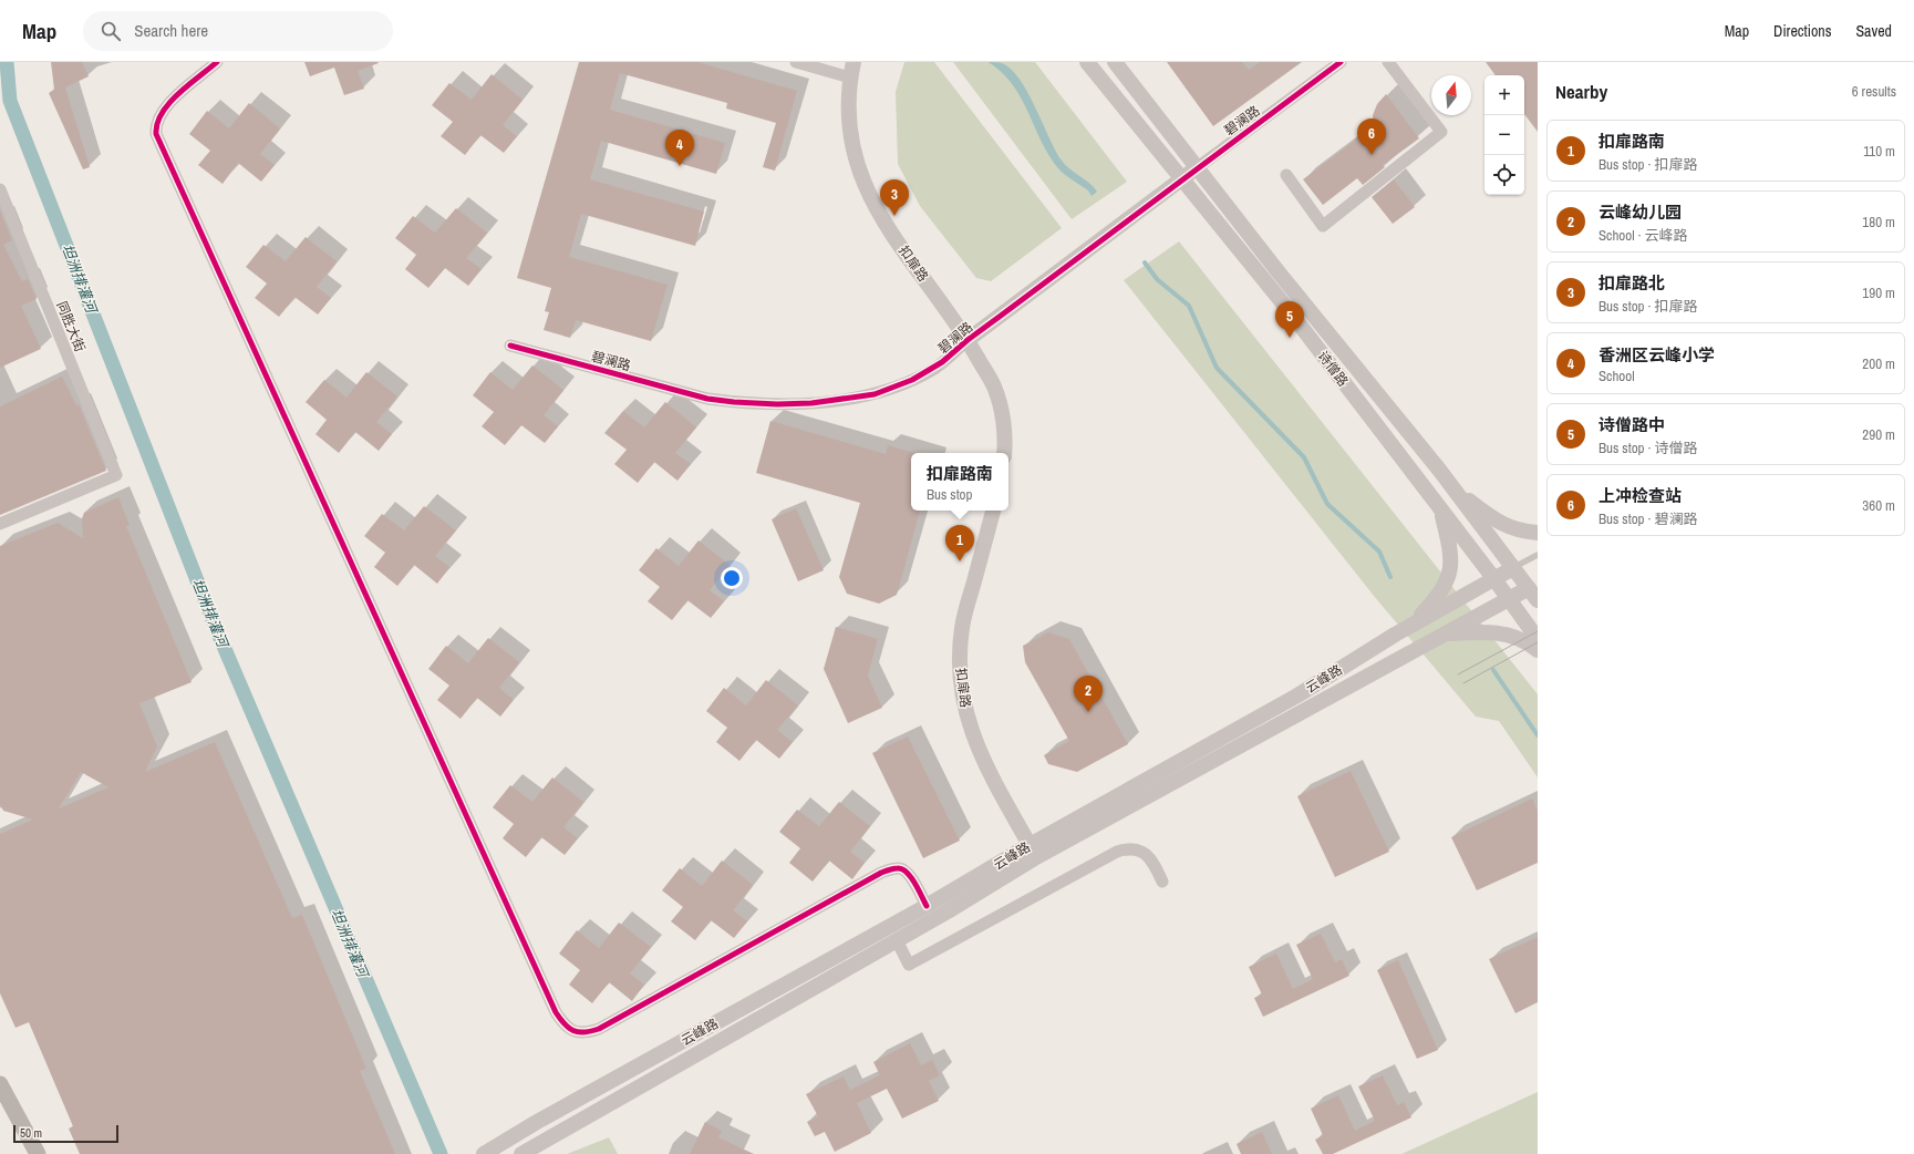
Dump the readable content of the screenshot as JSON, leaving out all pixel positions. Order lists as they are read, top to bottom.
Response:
{
  "streets": {
    "street": [
      "碧澜路",
      "扣扉路",
      "同胜大街",
      "诗僧路",
      "云峰路"
    ]
  },
  "crossings": [
    ["碧澜路", "扣扉路"],
    ["碧澜路", "诗僧路"],
    ["扣扉路", "云峰路"],
    ["诗僧路", "云峰路"]
  ],
  "water": ["坦洲排灌河"],
  "scale_bar": "50 m",
  "north": "top",
  "page": {
    "header": "Map",
    "search": "Search here",
    "nav": ["Map", "Directions", "Saved"],
    "heading": ["Nearby", "6 results"],
    "map_buttons": ["+", "−"],
    "pins": [
      "6",
      "4",
      "3",
      "5",
      "1",
      "2"
    ],
    "list": [
      {
        "mark": "1",
        "name": "扣扉路南",
        "note": "Bus stop · 扣扉路",
        "value": "110 m"
      },
      {
        "mark": "2",
        "name": "云峰幼儿园",
        "note": "School · 云峰路",
        "value": "180 m"
      },
      {
        "mark": "3",
        "name": "扣扉路北",
        "note": "Bus stop · 扣扉路",
        "value": "190 m"
      },
      {
        "mark": "4",
        "name": "香洲区云峰小学",
        "note": "School",
        "value": "200 m"
      },
      {
        "mark": "5",
        "name": "诗僧路中",
        "note": "Bus stop · 诗僧路",
        "value": "290 m"
      },
      {
        "mark": "6",
        "name": "上冲检查站",
        "note": "Bus stop · 碧澜路",
        "value": "360 m"
      }
    ],
    "popup": ["扣扉路南", "Bus stop"],
    "scale": "50 m"
  }
}
